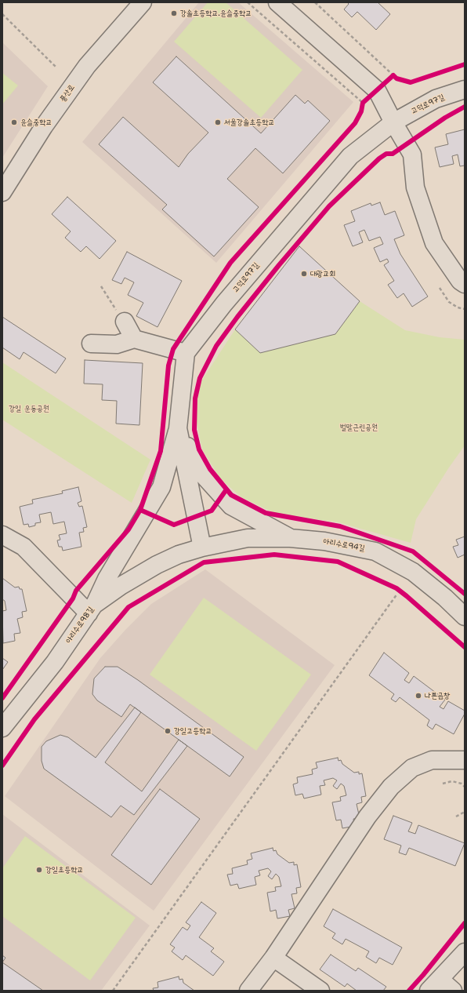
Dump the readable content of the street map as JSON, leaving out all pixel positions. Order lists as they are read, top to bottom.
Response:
{
  "streets": {
    "street": [
      "풍산로",
      "고덕로97길",
      "아리수로94길",
      "아리수로98길"
    ]
  },
  "crossings": [
    ["아리수로94길", "아리수로98길"]
  ],
  "parks": ["강일 운동공원", "벌말근린공원"],
  "places": [
    "강솔초등학교.윤슬중학교",
    "윤슬중학교",
    "서울강솔초등학교",
    "대광교회",
    "나쁜곱창",
    "강일고등학교",
    "강일초등학교"
  ]
}
